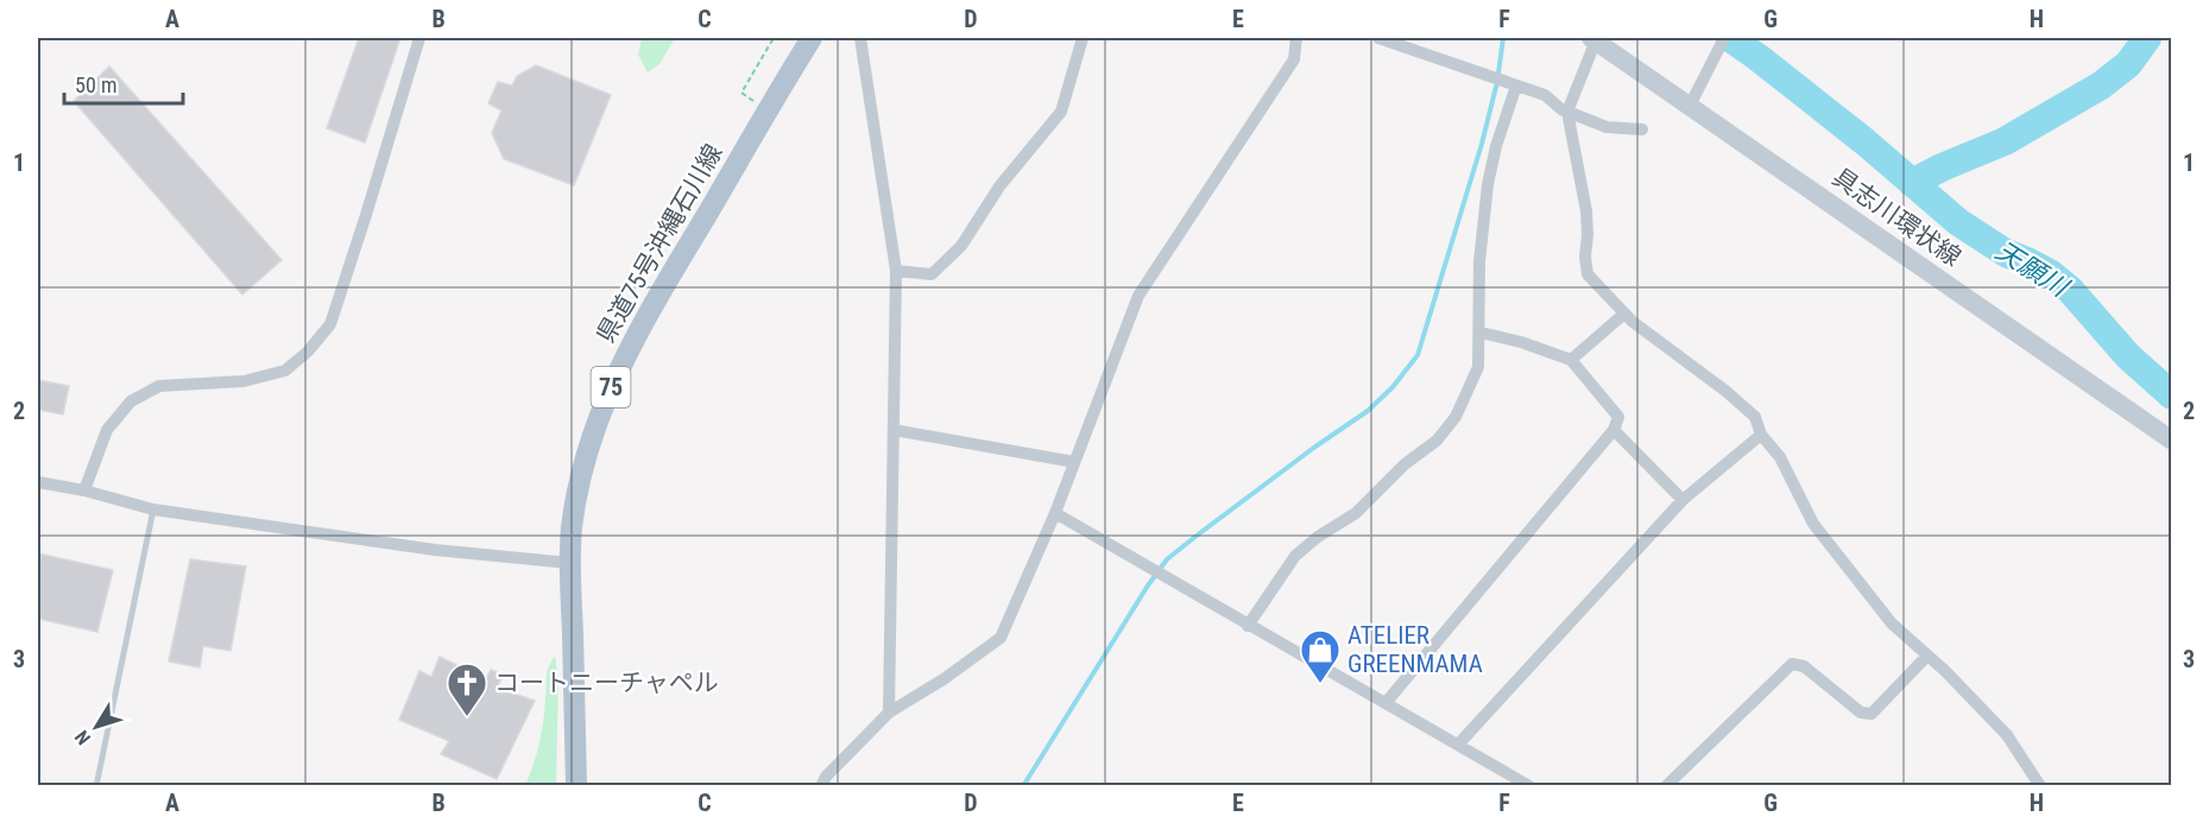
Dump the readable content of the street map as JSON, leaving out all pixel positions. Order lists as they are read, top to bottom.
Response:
{
  "streets": {
    "main road": ["具志川環状線", "県道75号沖縄石川線", "75"]
  },
  "water": ["天願川"],
  "places": {
    "shop": ["ATELIER GREENMAMA"],
    "church": ["コートニーチャペル"]
  },
  "scale_bar": "50 m",
  "north": "bottom left",
  "grid": {
    "columns": [
      "A",
      "B",
      "C",
      "D",
      "E",
      "F",
      "G",
      "H"
    ],
    "rows": ["1", "2", "3"]
  }
}
